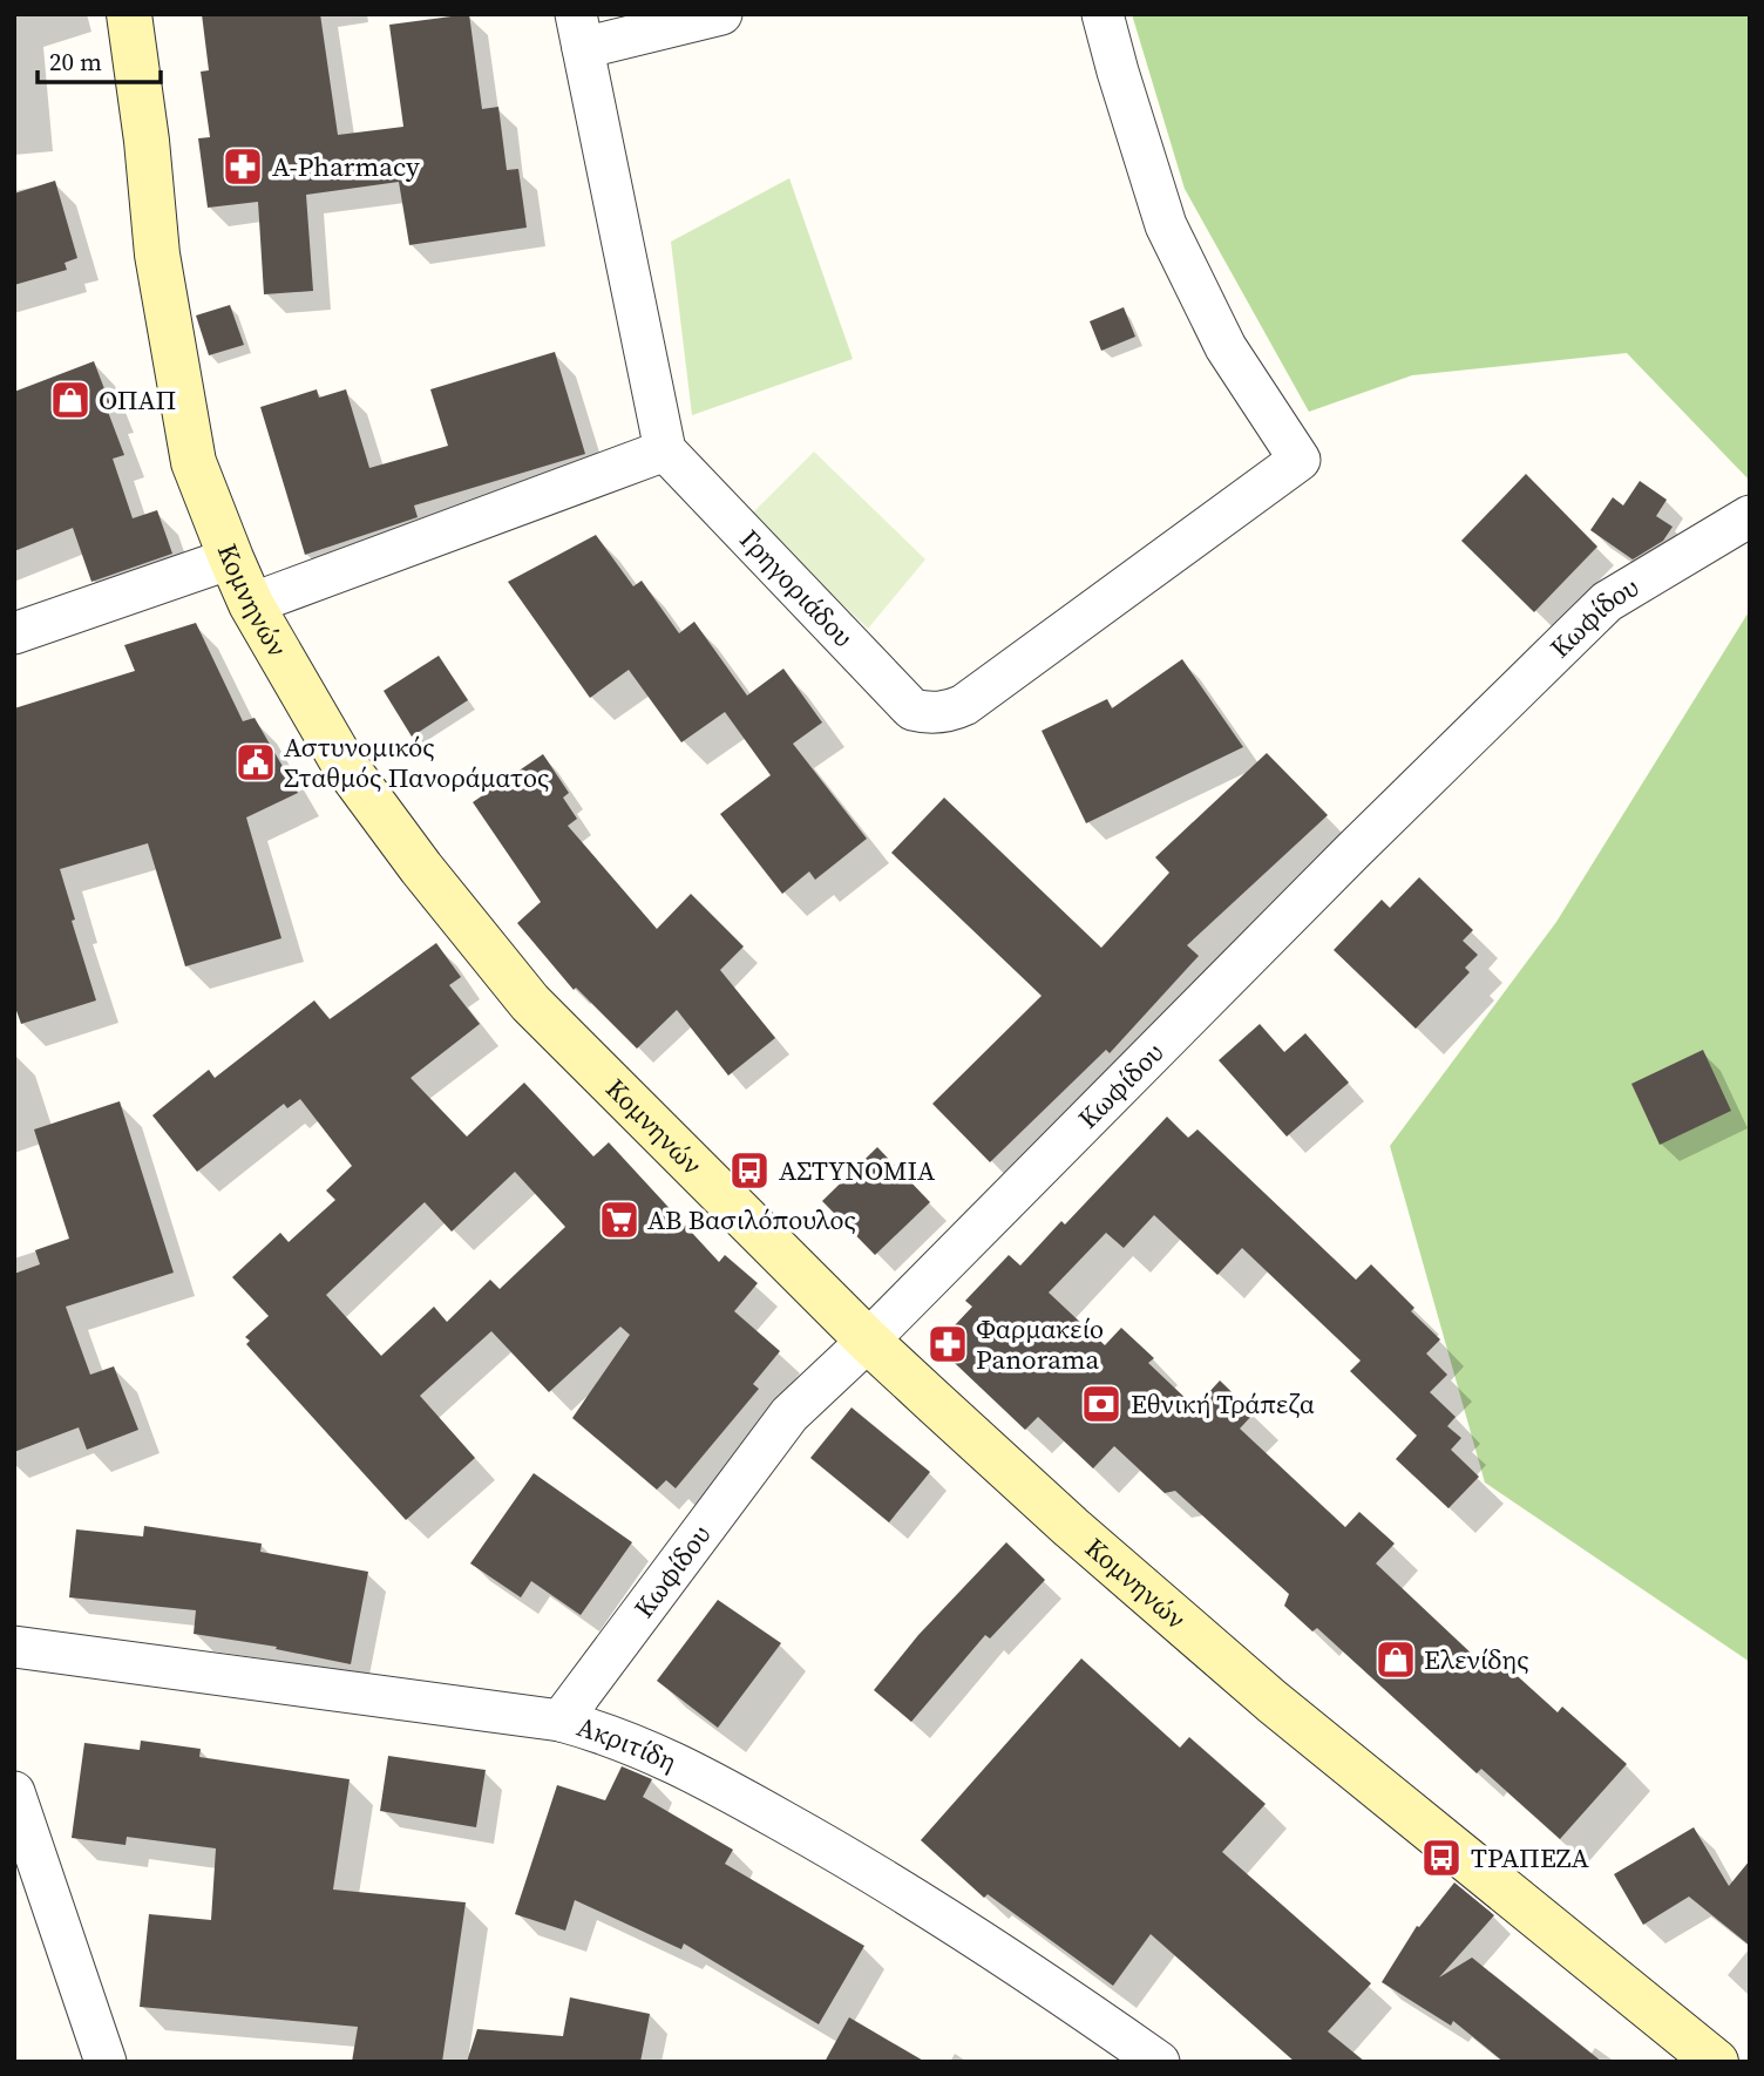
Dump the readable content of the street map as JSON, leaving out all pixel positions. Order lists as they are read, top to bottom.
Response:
{
  "streets": {
    "main road": ["Κομνηνών"],
    "street": ["Γρηγοριάδου", "Κωφίδου", "Ακριτίδη"]
  },
  "crossings": [
    ["Κομνηνών", "Κωφίδου"],
    ["Κωφίδου", "Ακριτίδη"]
  ],
  "places": {
    "pharmacy": ["A-Pharmacy", "Φαρμακείο Panorama"],
    "shop": ["ΟΠΑΠ", "Ελενίδης"],
    "public building": ["Αστυνομικός Σταθμός Πανοράματος"],
    "bus stop": ["ΑΣΤΥΝΟΜΙΑ", "ΤΡΑΠΕΖΑ"],
    "supermarket": ["ΑΒ Βασιλόπουλος"],
    "bank": ["Εθνική Τράπεζα"]
  },
  "scale_bar": "20 m"
}
